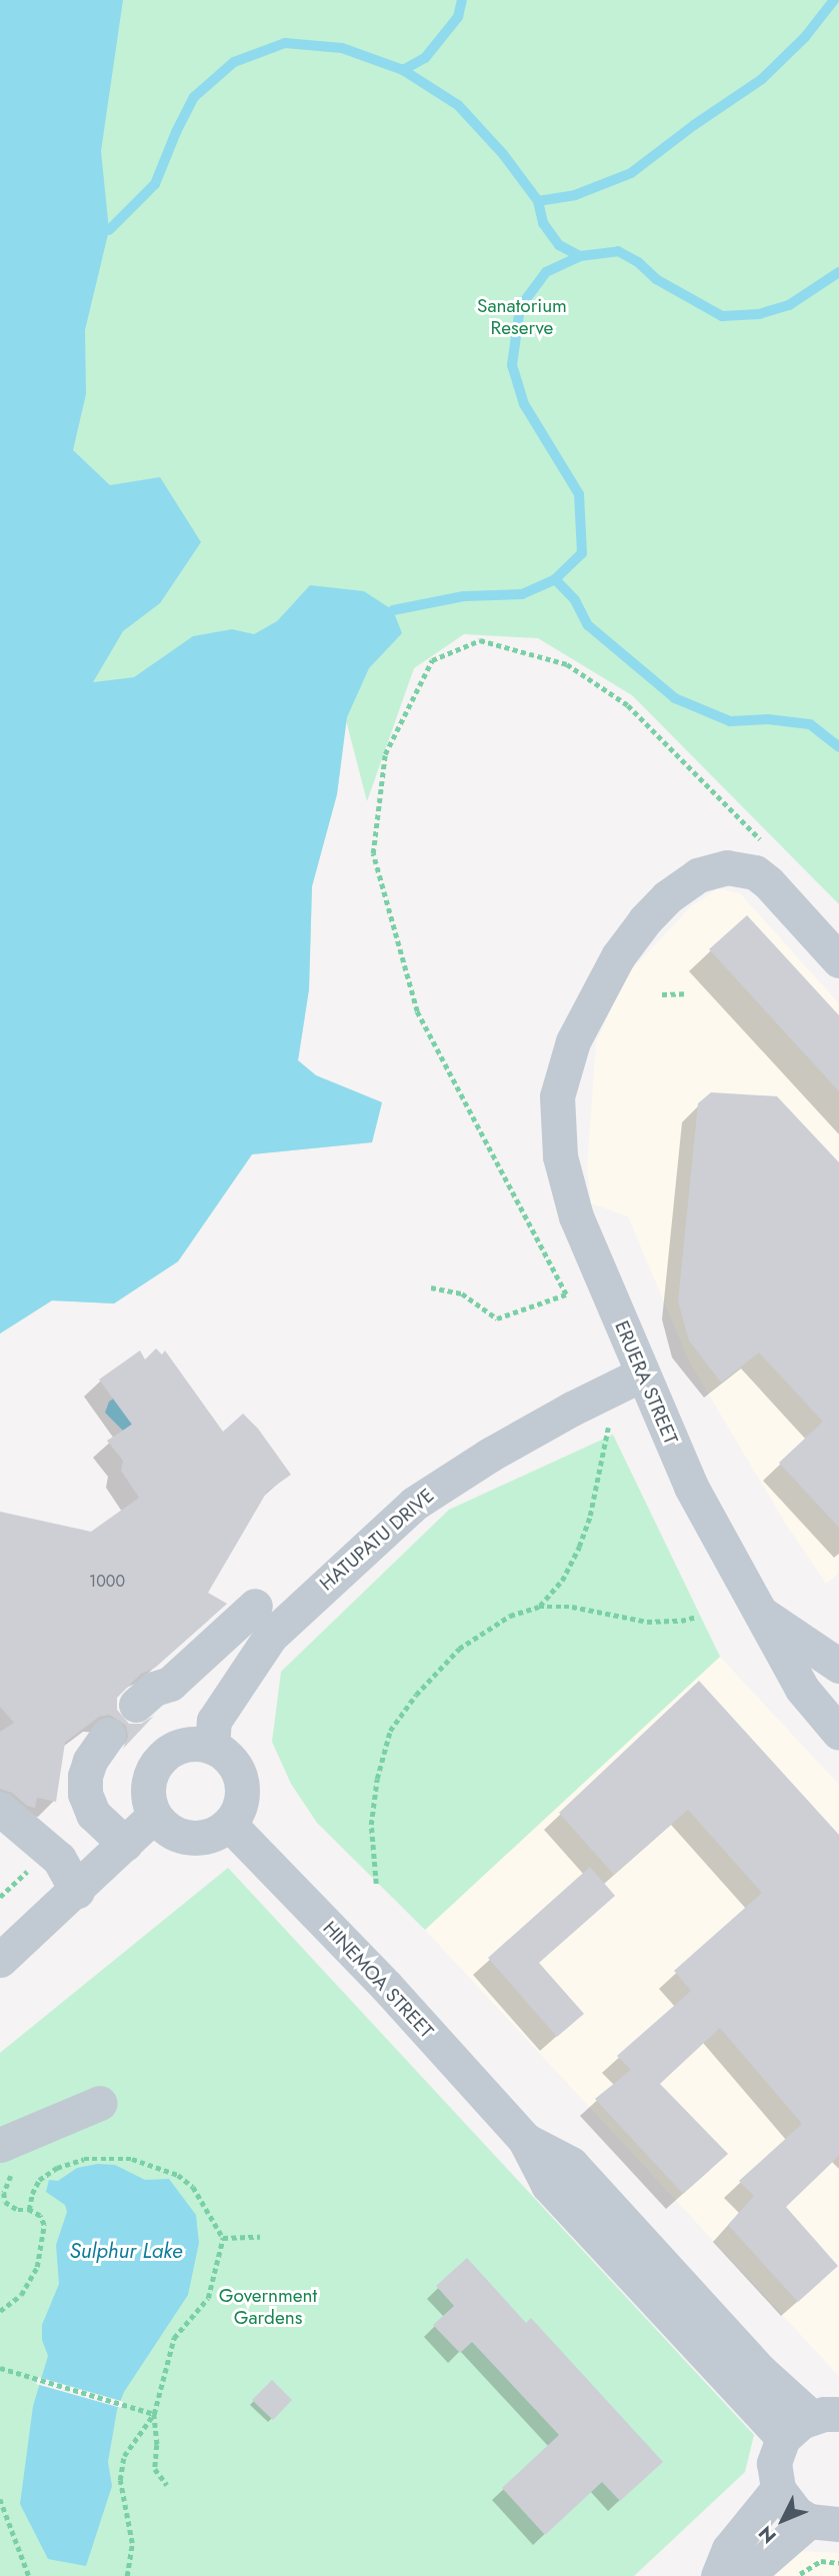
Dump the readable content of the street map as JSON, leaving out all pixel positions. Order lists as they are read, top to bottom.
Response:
{
  "streets": {
    "street": ["ERUERA STREET", "HATUPATU DRIVE", "HINEMOA STREET"]
  },
  "crossings": [
    ["ERUERA STREET", "HATUPATU DRIVE"],
    ["HATUPATU DRIVE", "HINEMOA STREET"]
  ],
  "water": ["Sulphur Lake"],
  "parks": ["Sanatorium Reserve", "Government Gardens"],
  "house_numbers": ["1000"],
  "north": "bottom left"
}
